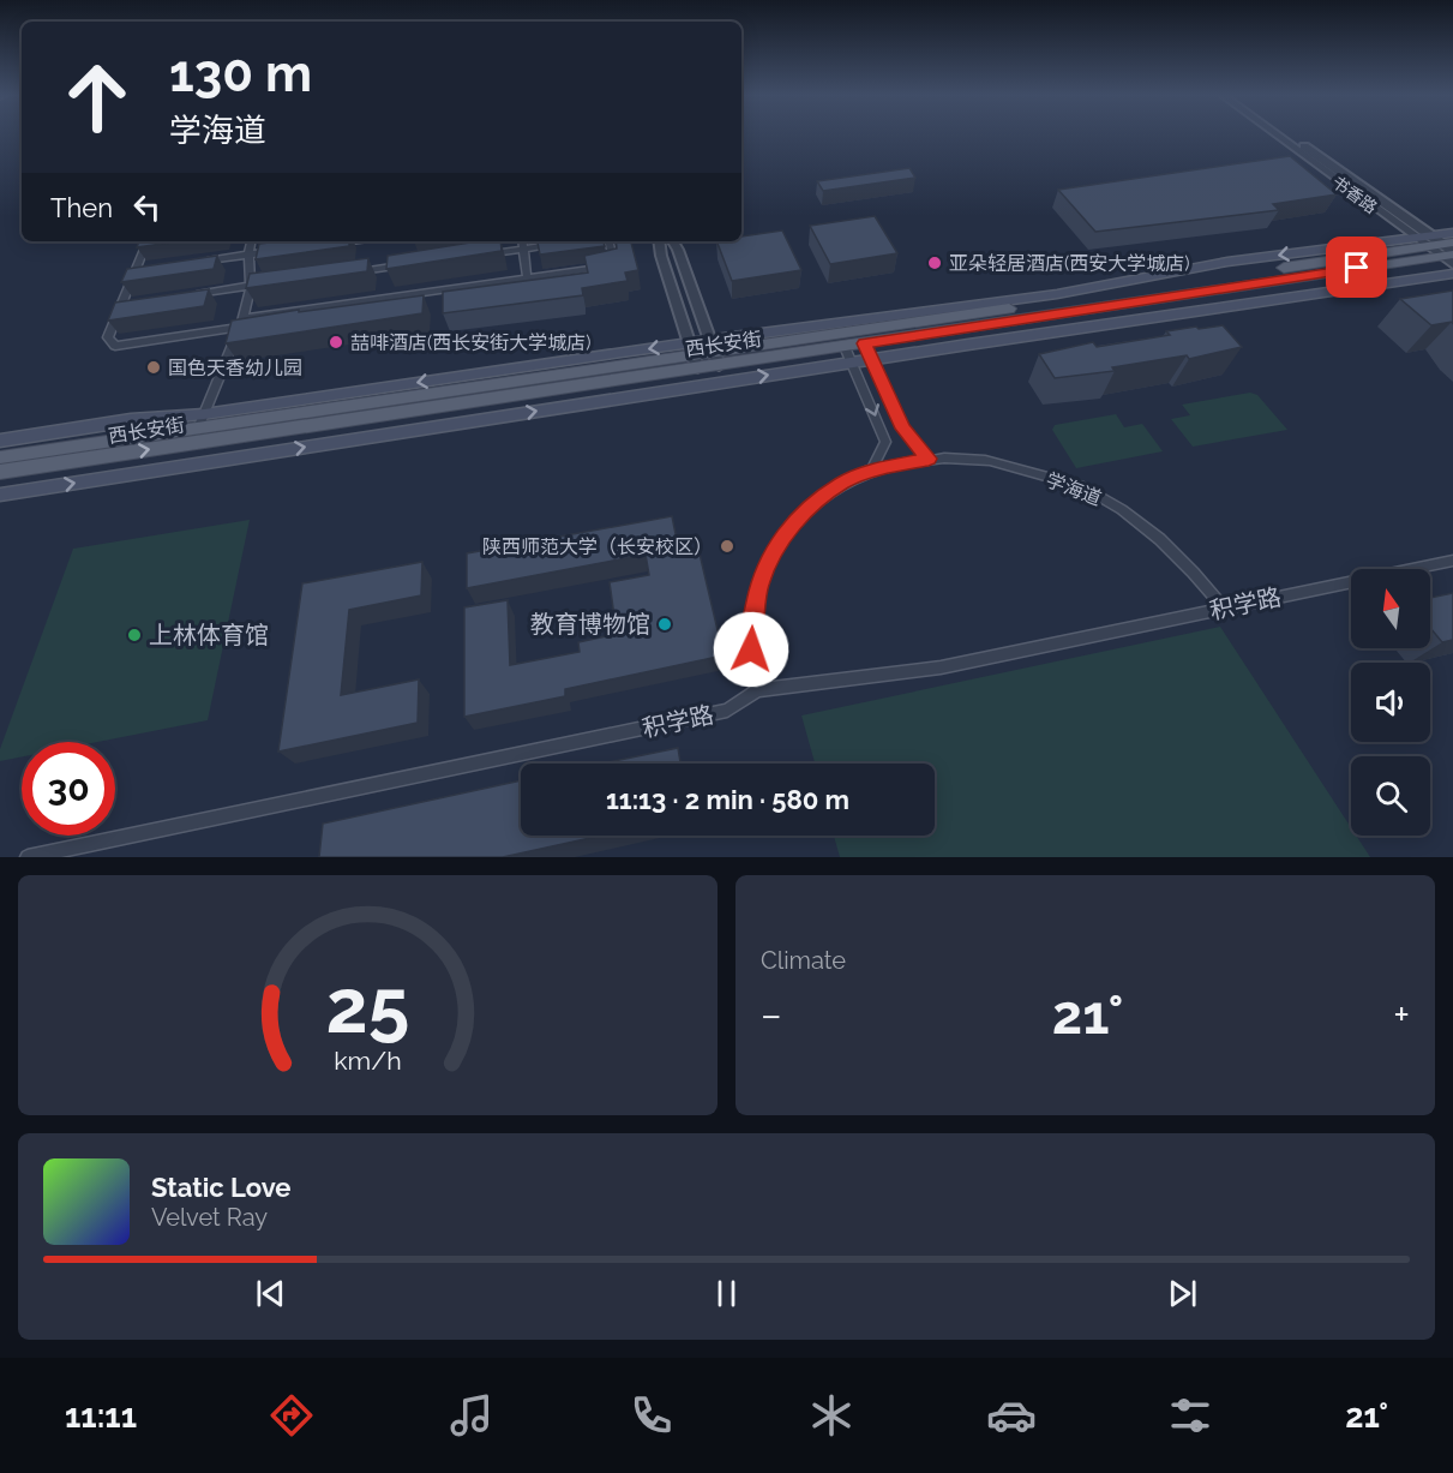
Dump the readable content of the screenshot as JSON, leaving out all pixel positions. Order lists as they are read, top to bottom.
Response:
{
  "streets": {
    "main road": ["西长安街"],
    "street": ["书香路", "学海道", "积学路"]
  },
  "crossings": [
    ["书香路", "西长安街"],
    ["学海道", "积学路"]
  ],
  "places": [
    "亚朵轻居酒店(西安大学城店)",
    "喆啡酒店(西长安街大学城店)",
    "国色天香幼儿园",
    "陕西师范大学（长安校区）",
    "教育博物馆",
    "上林体育馆"
  ],
  "north": "top",
  "page": {
    "turn": ["130 m", "学海道"],
    "then": "Then",
    "limit": "30",
    "trip": "11:13 · 2 min · 580 m",
    "tile": "Climate",
    "heat": ["−", "21°", "+"],
    "song": ["Static Love", "Velvet Ray"],
    "tabs": ["11:11", "21°"],
    "gauge": ["25", "km/h"]
  }
}
